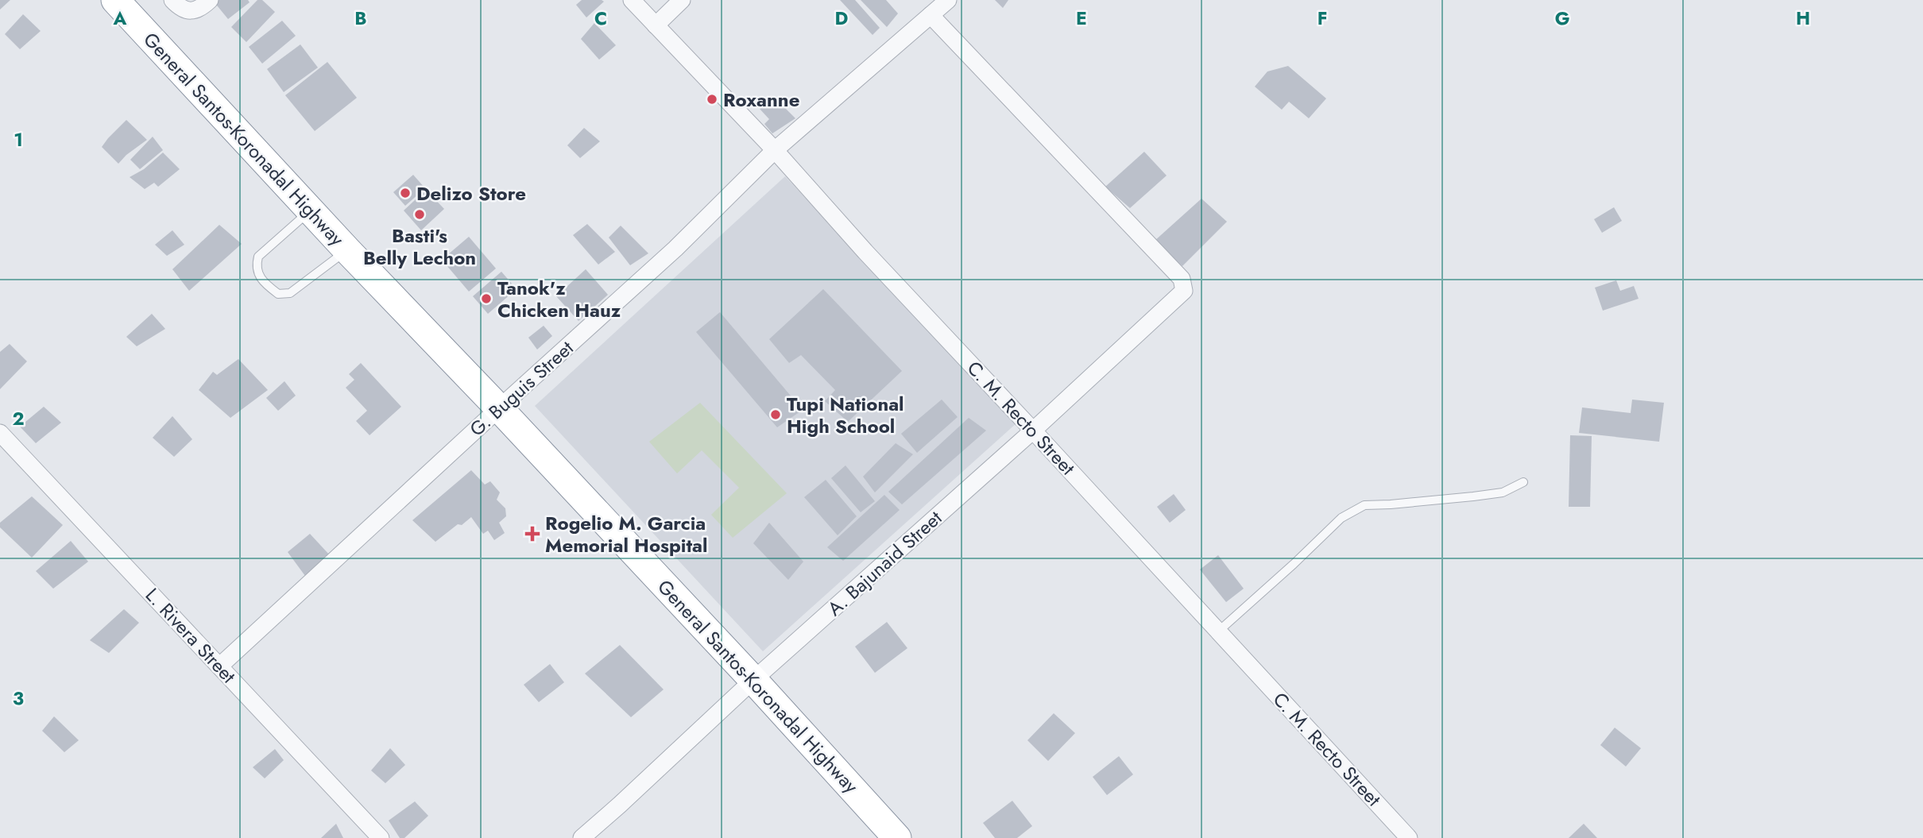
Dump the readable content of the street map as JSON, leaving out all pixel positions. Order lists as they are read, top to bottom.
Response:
{
  "streets": {
    "highway": ["General Santos-Koronadal Highway"],
    "street": [
      "G. Buguis Street",
      "C. M. Recto Street",
      "A. Bajunaid Street",
      "L. Rivera Street"
    ]
  },
  "crossings": [
    ["General Santos-Koronadal Highway", "G. Buguis Street"],
    ["General Santos-Koronadal Highway", "A. Bajunaid Street"],
    ["G. Buguis Street", "C. M. Recto Street"],
    ["G. Buguis Street", "A. Bajunaid Street"],
    ["G. Buguis Street", "L. Rivera Street"],
    ["C. M. Recto Street", "A. Bajunaid Street"]
  ],
  "places": {
    "other": [
      "Roxanne",
      "Delizo Store",
      "Basti's Belly Lechon",
      "Tanok'z Chicken Hauz",
      "Tupi National High School"
    ],
    "health": ["Rogelio M. Garcia Memorial Hospital"]
  },
  "grid": {
    "columns": [
      "A",
      "B",
      "C",
      "D",
      "E",
      "F",
      "G",
      "H"
    ],
    "rows": ["1", "2", "3"]
  }
}
